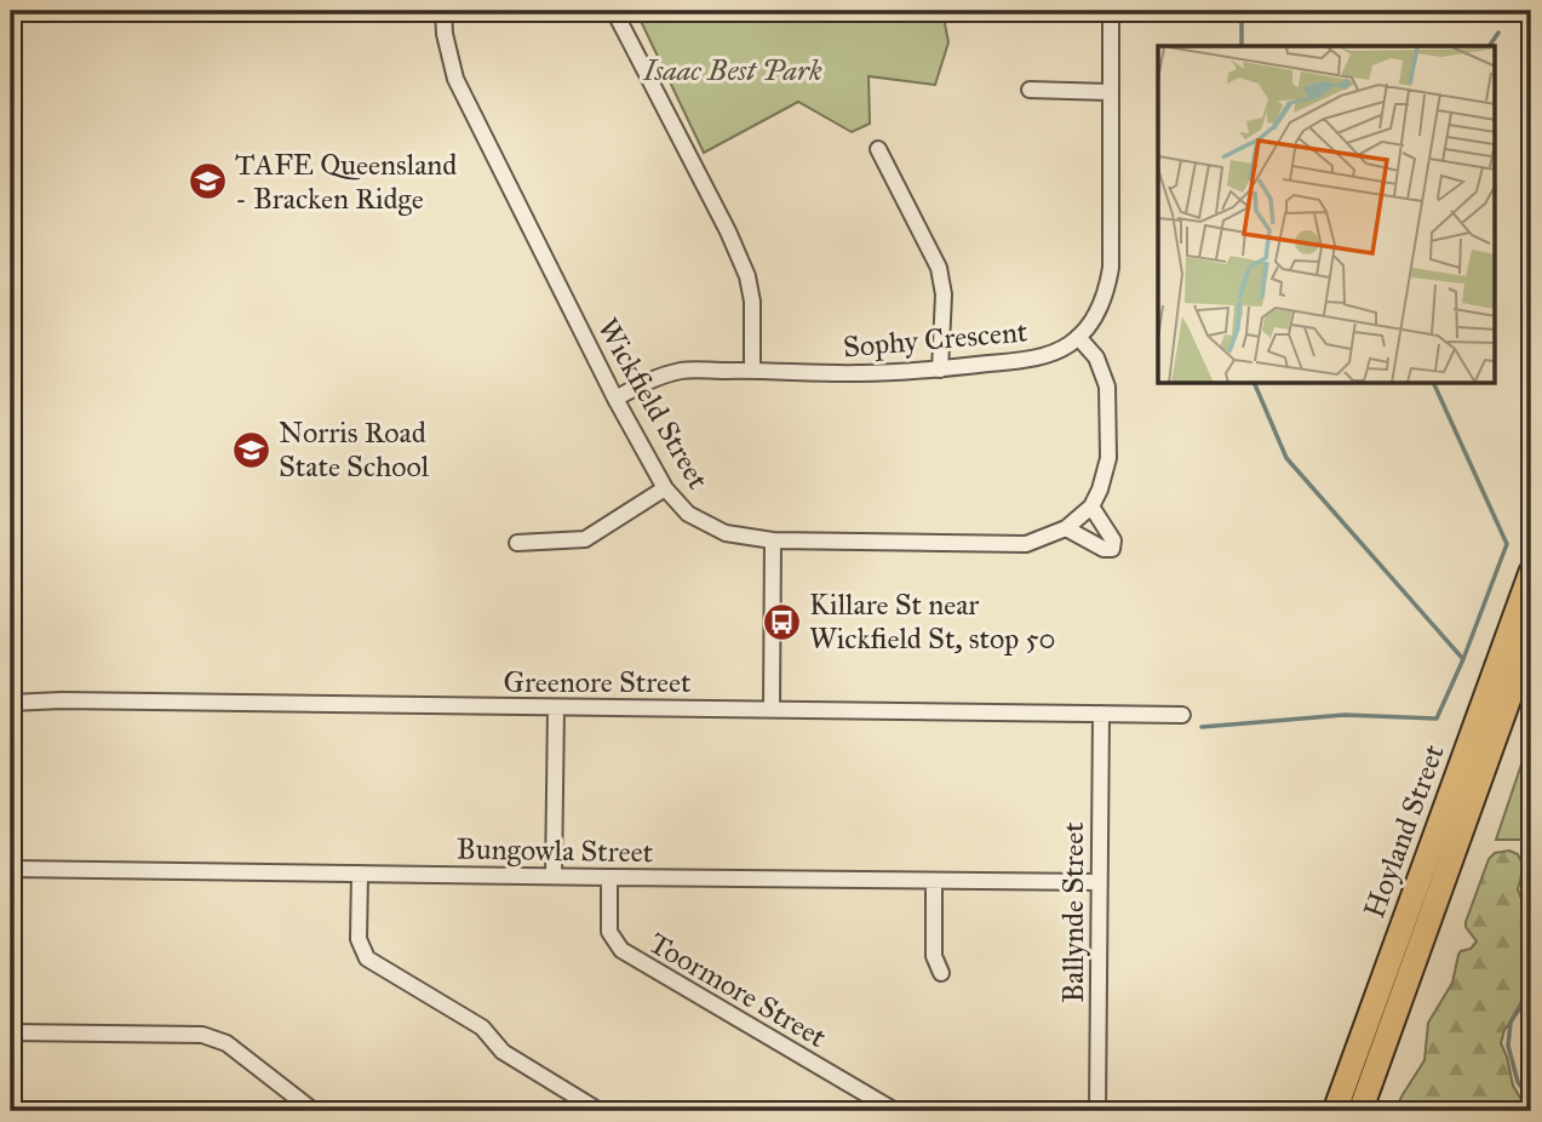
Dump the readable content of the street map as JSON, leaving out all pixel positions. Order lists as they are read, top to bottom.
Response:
{
  "streets": {
    "main road": ["Hoyland Street"],
    "street": [
      "Sophy Crescent",
      "Wickfield Street",
      "Greenore Street",
      "Bungowla Street",
      "Ballynde Street",
      "Toormore Street"
    ]
  },
  "crossings": [
    ["Sophy Crescent", "Wickfield Street"],
    ["Greenore Street", "Ballynde Street"],
    ["Bungowla Street", "Ballynde Street"],
    ["Bungowla Street", "Toormore Street"]
  ],
  "parks": ["Isaac Best Park"],
  "places": {
    "school or university": ["TAFE Queensland - Bracken Ridge", "Norris Road State School"],
    "bus stop": ["Killare St near Wickfield St, stop 50"]
  }
}
